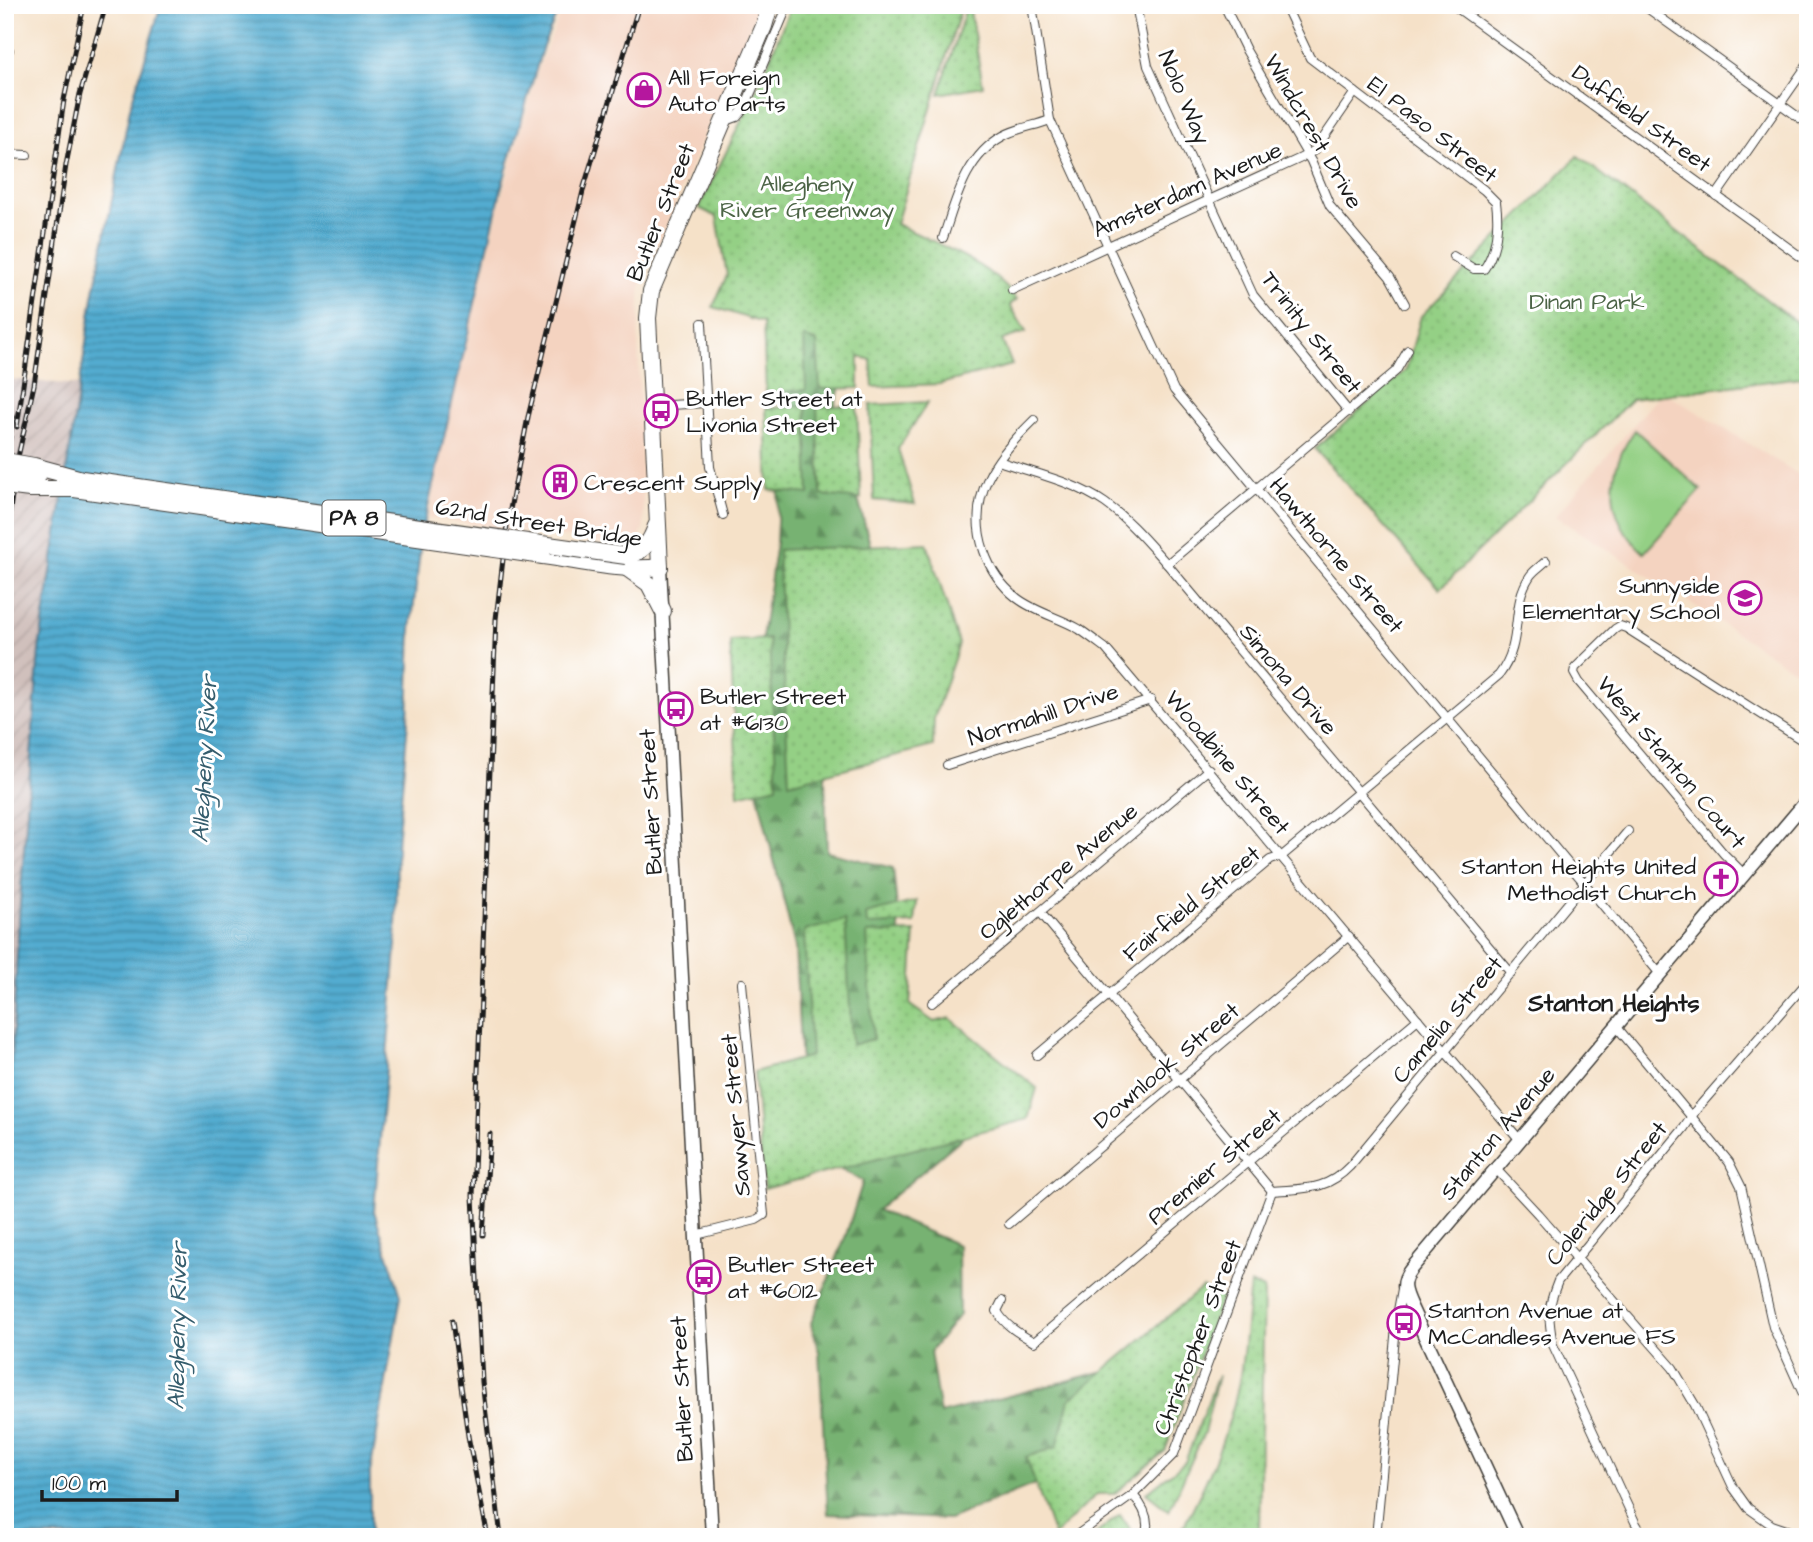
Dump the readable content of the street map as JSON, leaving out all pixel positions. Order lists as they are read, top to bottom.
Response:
{
  "streets": {
    "highway": ["Butler Street", "PA 8", "62nd Street Bridge"],
    "main road": ["Stanton Avenue"],
    "street": [
      "Nolo Way",
      "Duffield Street",
      "El Paso Street",
      "Windcrest Drive",
      "Amsterdam Avenue",
      "Trinity Street",
      "Hawthorne Street",
      "Simona Drive",
      "Normahill Drive",
      "Woodbine Street",
      "West Stanton Court",
      "Oglethorpe Avenue",
      "Fairfield Street",
      "Camelia Street",
      "Downlook Street",
      "Sawyer Street",
      "Premier Street",
      "Coleridge Street",
      "Christopher Street"
    ]
  },
  "crossings": [
    ["Nolo Way", "Amsterdam Avenue"],
    ["Nolo Way", "Trinity Street"],
    ["El Paso Street", "Amsterdam Avenue"],
    ["Windcrest Drive", "Amsterdam Avenue"],
    ["Amsterdam Avenue", "Trinity Street"],
    ["Amsterdam Avenue", "Hawthorne Street"],
    ["Butler Street", "62nd Street Bridge"],
    ["Butler Street", "Sawyer Street"],
    ["Hawthorne Street", "Fairfield Street"],
    ["Hawthorne Street", "Camelia Street"],
    ["Hawthorne Street", "Stanton Avenue"],
    ["Simona Drive", "Woodbine Street"],
    ["Simona Drive", "Fairfield Street"],
    ["Simona Drive", "Camelia Street"],
    ["Normahill Drive", "Woodbine Street"],
    ["Woodbine Street", "Oglethorpe Avenue"],
    ["Woodbine Street", "Fairfield Street"],
    ["Woodbine Street", "Camelia Street"],
    ["Woodbine Street", "Downlook Street"],
    ["Woodbine Street", "Stanton Avenue"],
    ["Woodbine Street", "Premier Street"],
    ["West Stanton Court", "Stanton Avenue"],
    ["Camelia Street", "Christopher Street"]
  ],
  "districts": ["Stanton Heights"],
  "water": ["Allegheny River"],
  "parks": ["Allegheny River Greenway", "Dinan Park"],
  "places": {
    "shop": ["All Foreign Auto Parts"],
    "bus stop": [
      "Butler Street at Livonia Street",
      "Butler Street at #6130",
      "Butler Street at #6012",
      "Stanton Avenue at McCandless Avenue FS"
    ],
    "building": ["Crescent Supply"],
    "school or university": ["Sunnyside Elementary School"],
    "church": ["Stanton Heights United Methodist Church"]
  },
  "scale_bar": "100 m"
}
